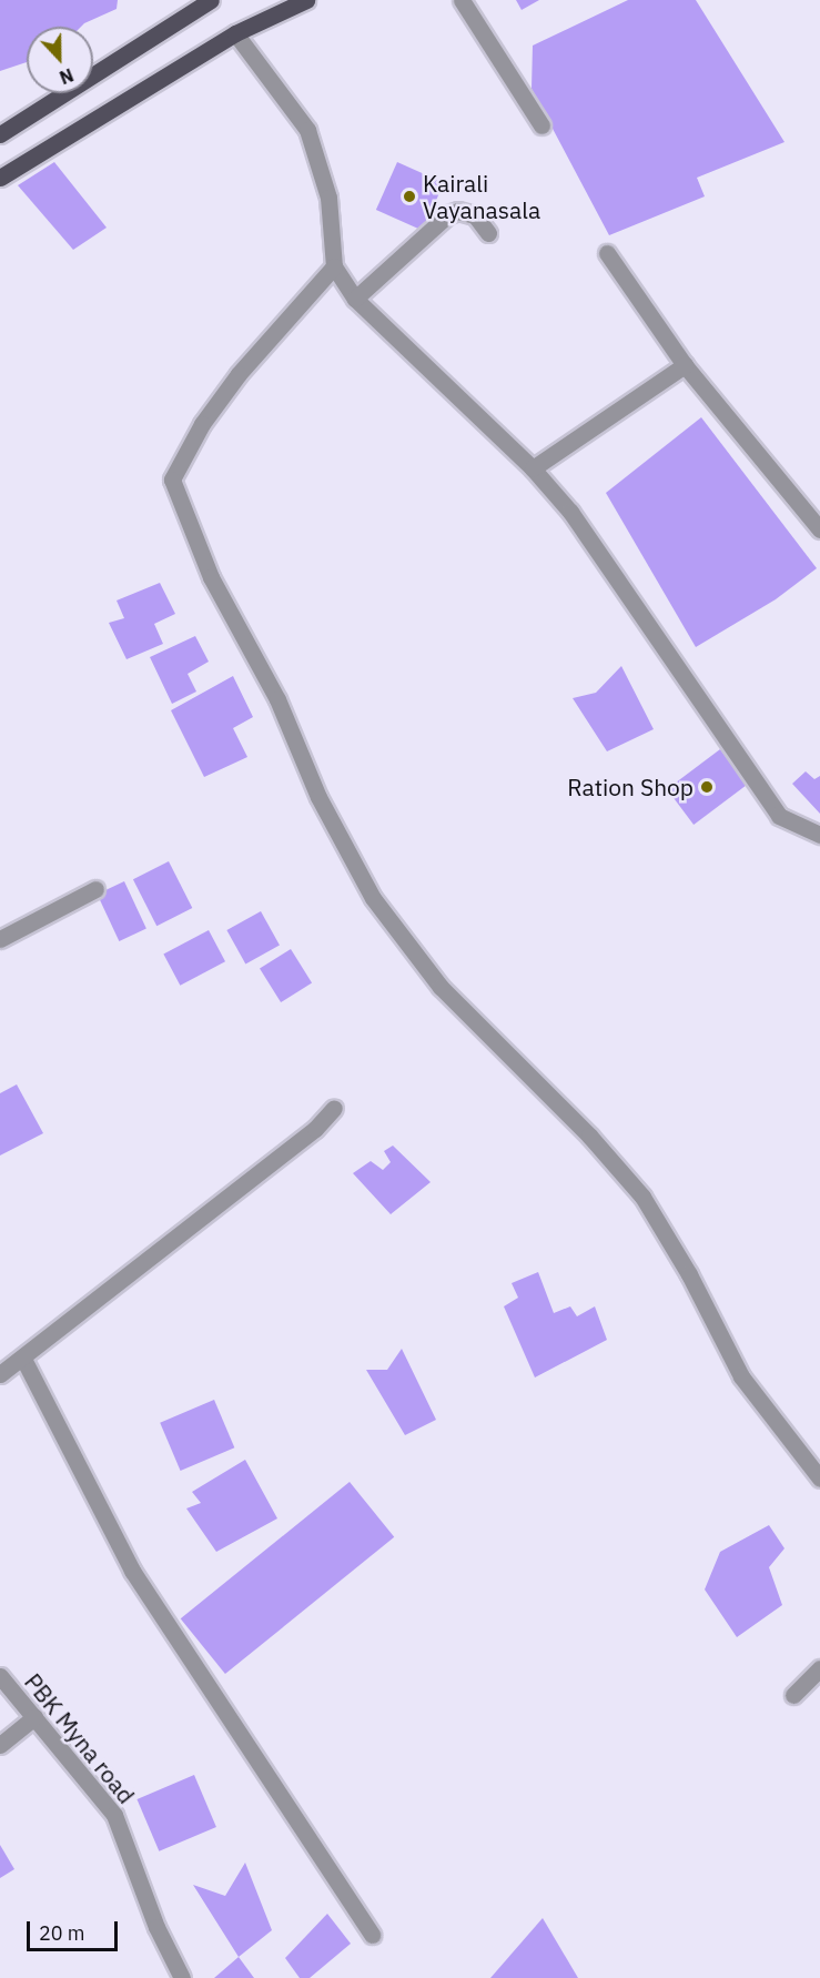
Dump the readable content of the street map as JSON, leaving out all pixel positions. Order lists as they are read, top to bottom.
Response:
{
  "streets": {
    "street": ["PBK Myna road"]
  },
  "places": ["Kairali Vayanasala", "Ration Shop"],
  "scale_bar": "20 m",
  "north": "bottom"
}
